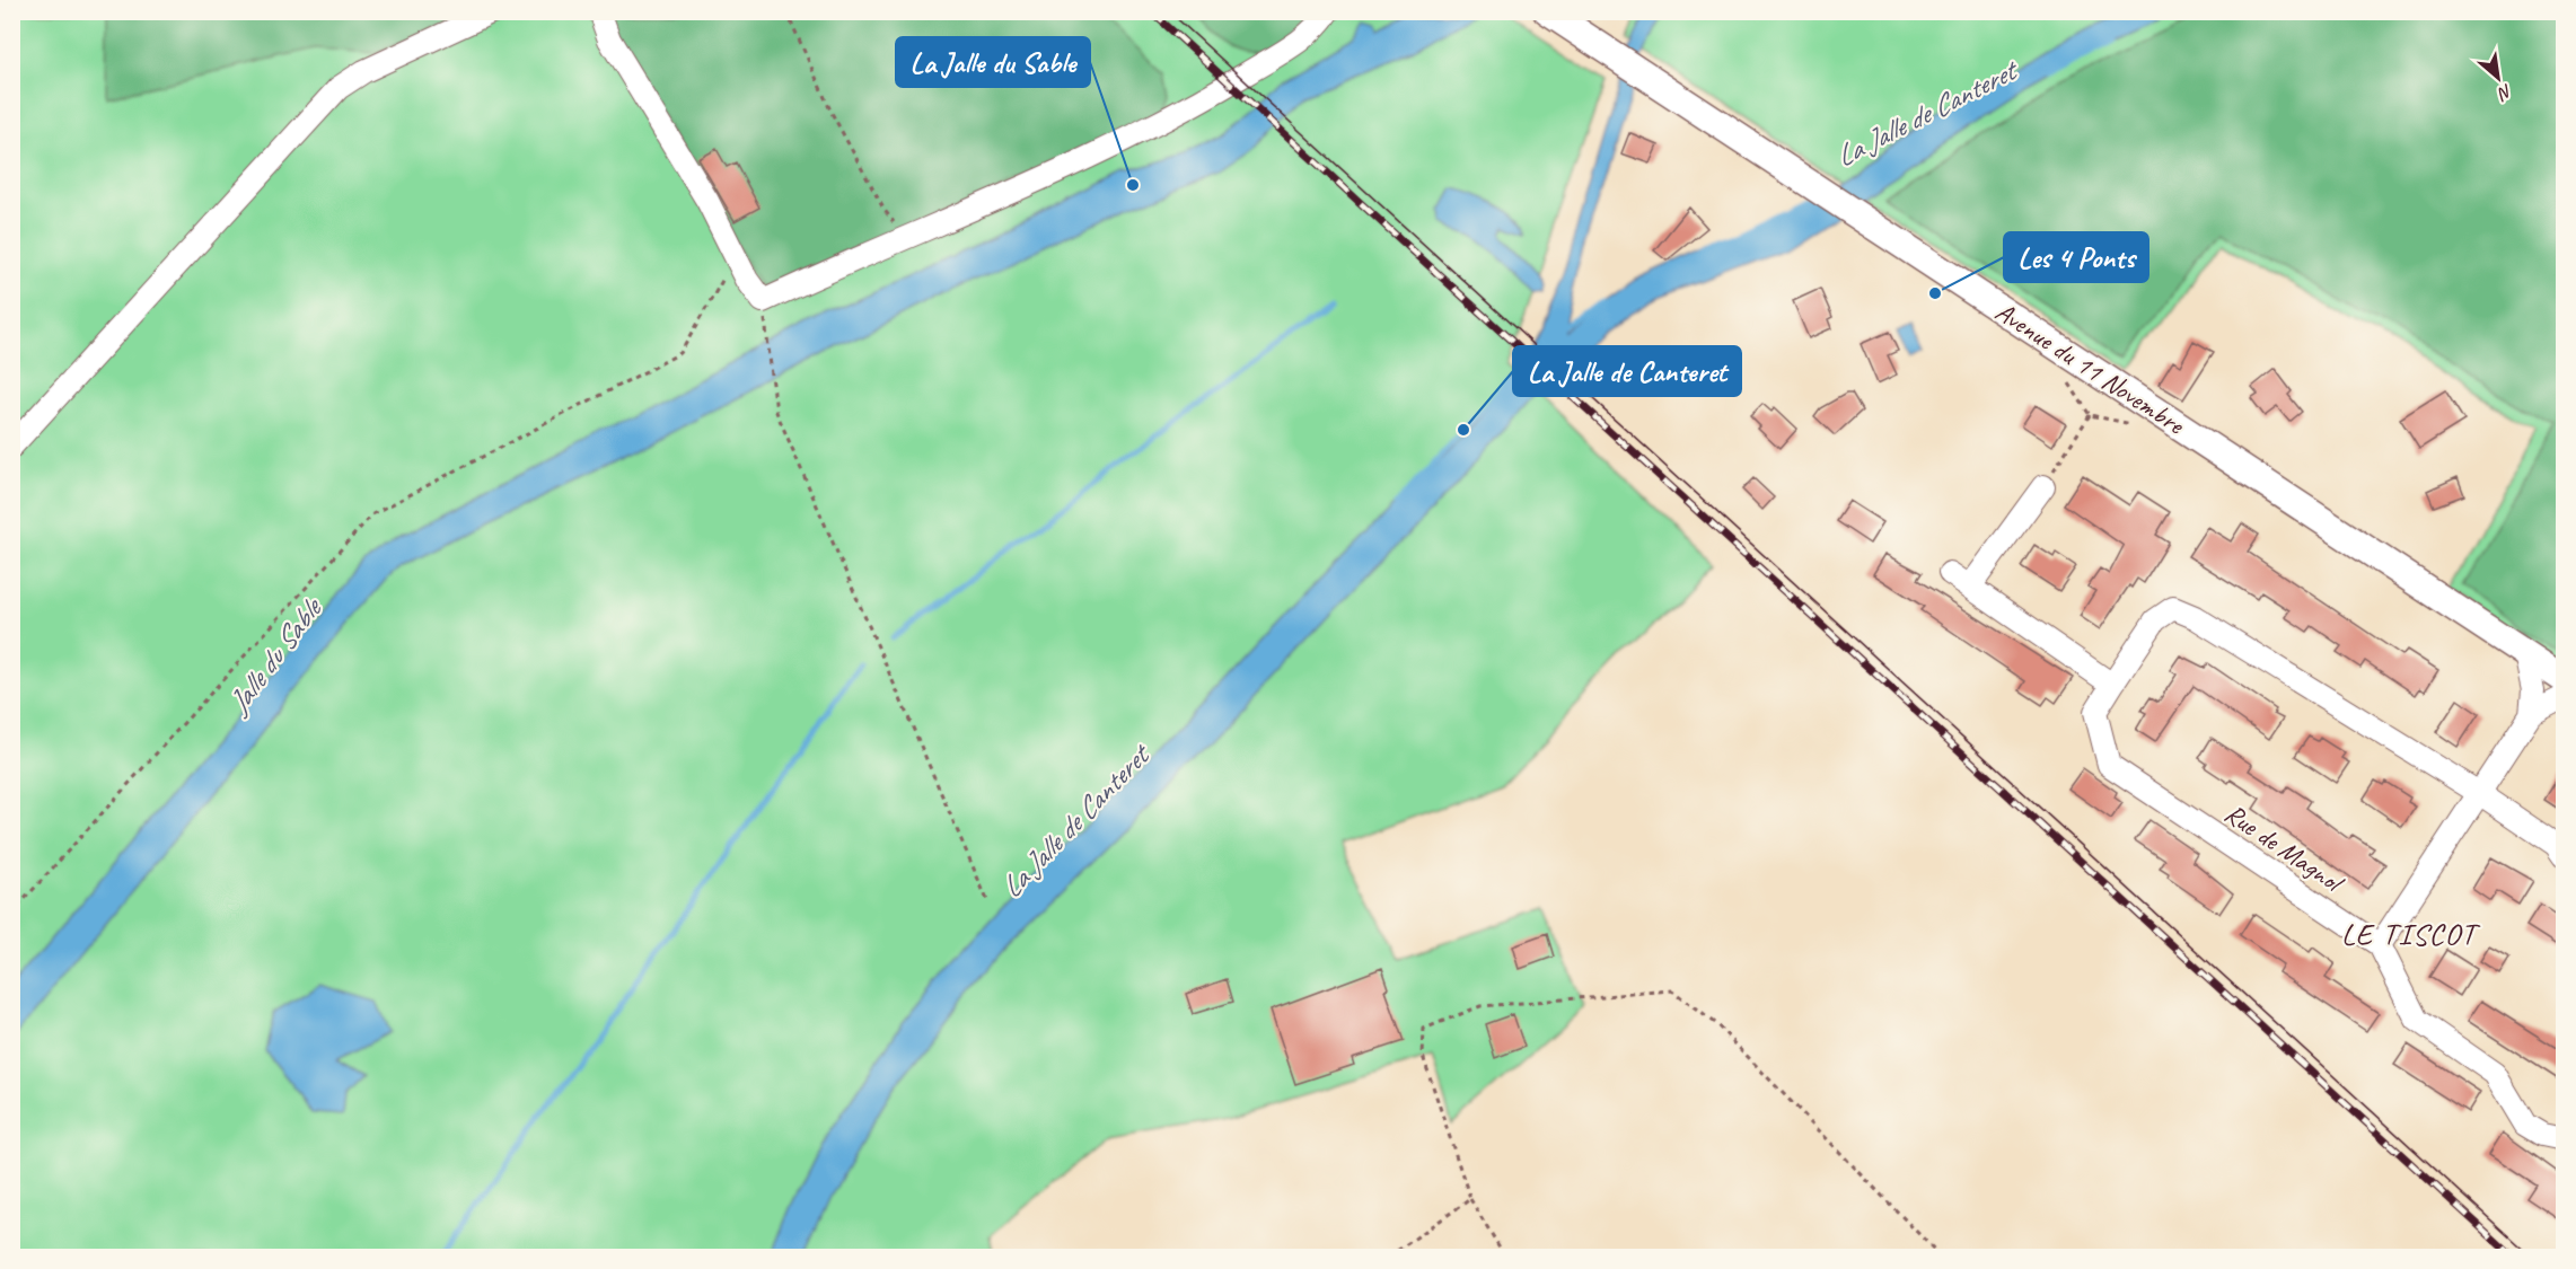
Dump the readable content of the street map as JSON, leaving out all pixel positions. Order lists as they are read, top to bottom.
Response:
{
  "streets": {
    "main road": ["Avenue du 11 Novembre"],
    "street": ["Rue de Magnol"]
  },
  "districts": ["LE TISCOT"],
  "water": ["La Jalle de Canteret", "Jalle du Sable"],
  "places": ["La Jalle du Sable", "Les 4 Ponts", "La Jalle de Canteret"],
  "north": "bottom right"
}
